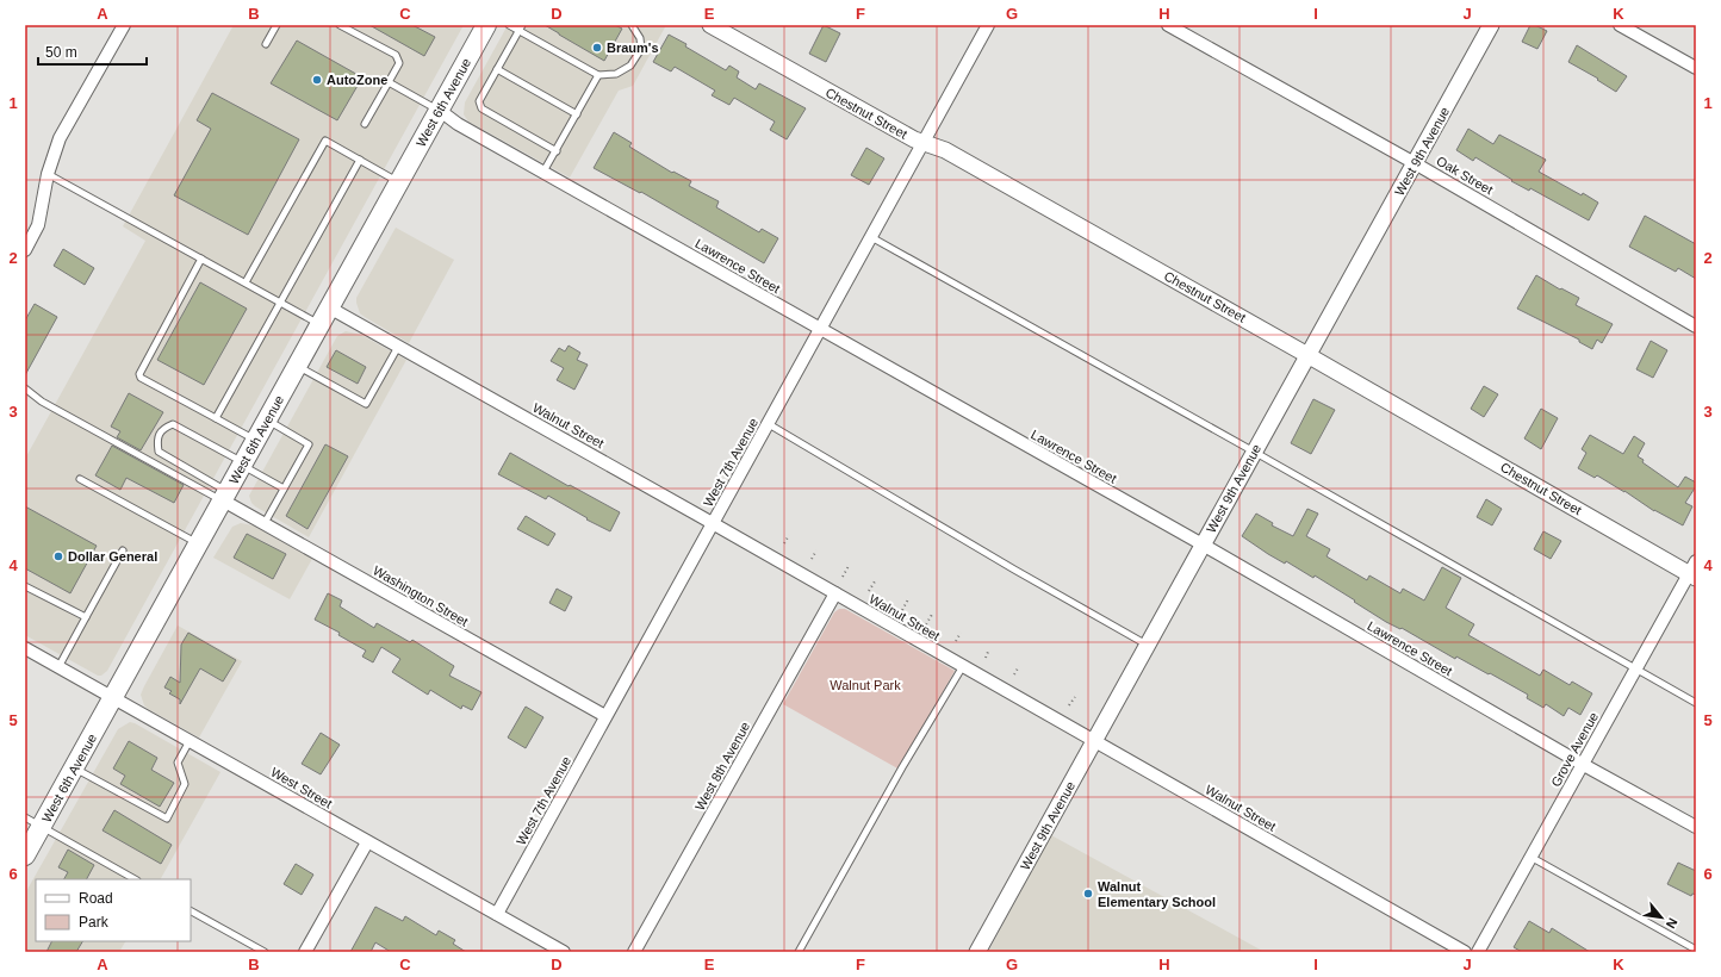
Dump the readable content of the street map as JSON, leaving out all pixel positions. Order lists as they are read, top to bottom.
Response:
{
  "streets": {
    "main road": ["West 6th Avenue"],
    "street": [
      "Chestnut Street",
      "West 9th Avenue",
      "Oak Street",
      "Lawrence Street",
      "Walnut Street",
      "West 7th Avenue",
      "Washington Street",
      "Grove Avenue",
      "West 8th Avenue",
      "West Street"
    ]
  },
  "crossings": [
    ["West 6th Avenue", "Lawrence Street"],
    ["West 6th Avenue", "Walnut Street"],
    ["West 6th Avenue", "Washington Street"],
    ["West 6th Avenue", "West Street"],
    ["Chestnut Street", "West 9th Avenue"],
    ["Chestnut Street", "West 7th Avenue"],
    ["Chestnut Street", "Grove Avenue"],
    ["West 9th Avenue", "Oak Street"],
    ["West 9th Avenue", "Lawrence Street"],
    ["West 9th Avenue", "Walnut Street"],
    ["Lawrence Street", "West 7th Avenue"],
    ["Lawrence Street", "Grove Avenue"],
    ["Walnut Street", "West 7th Avenue"],
    ["Walnut Street", "West 8th Avenue"],
    ["West 7th Avenue", "Washington Street"],
    ["West 7th Avenue", "West Street"]
  ],
  "parks": ["Walnut Park"],
  "places": [
    "Braum's",
    "AutoZone",
    "Dollar General",
    "Walnut Elementary School"
  ],
  "legend": ["Road", "Park"],
  "scale_bar": "50 m",
  "north": "bottom right",
  "grid": {
    "columns": [
      "A",
      "B",
      "C",
      "D",
      "E",
      "F",
      "G",
      "H",
      "I",
      "J",
      "K"
    ],
    "rows": [
      "1",
      "2",
      "3",
      "4",
      "5",
      "6"
    ]
  }
}
